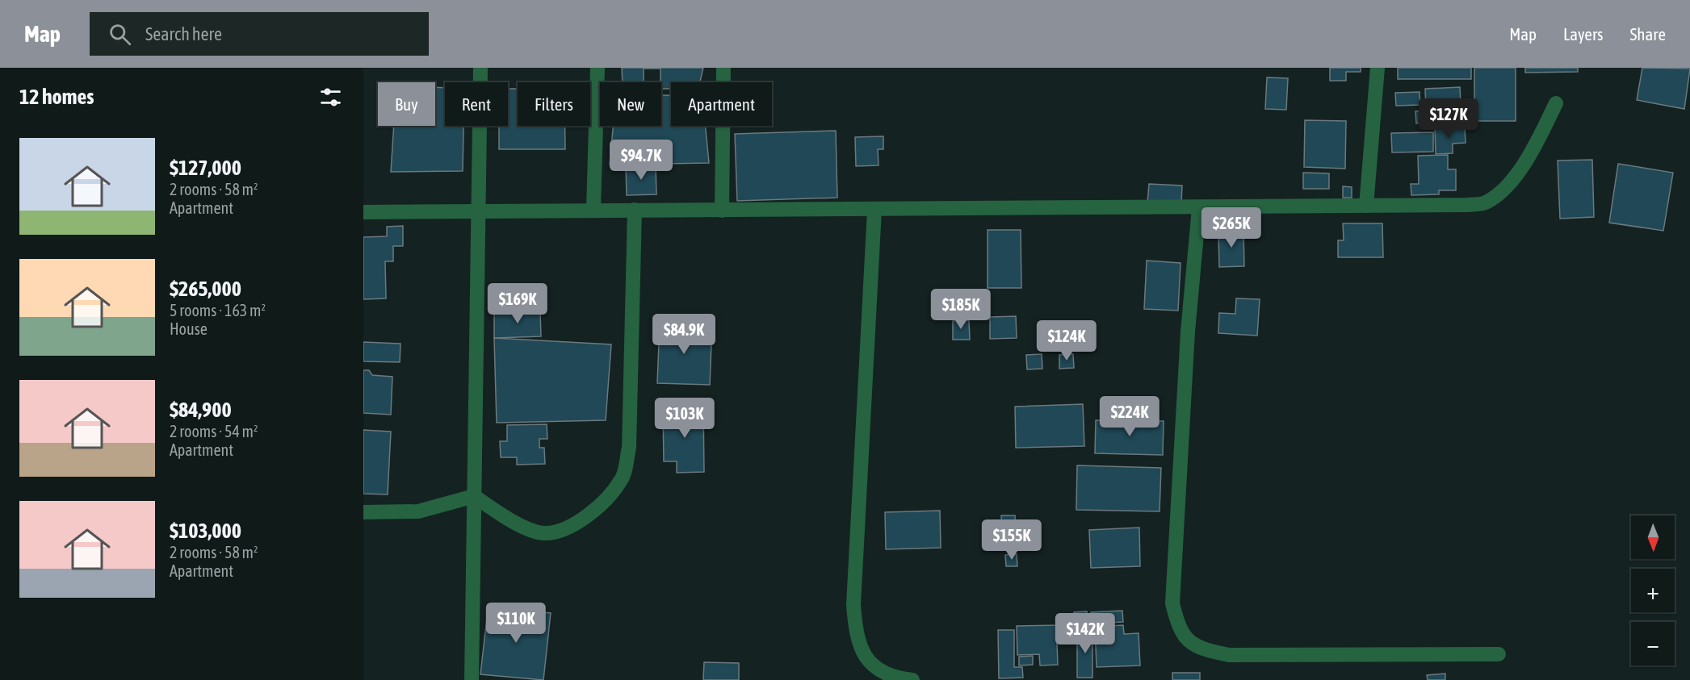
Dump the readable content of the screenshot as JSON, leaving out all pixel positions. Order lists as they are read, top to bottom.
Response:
{
  "north": "bottom",
  "page": {
    "header": "Map",
    "search": "Search here",
    "nav": ["Map", "Layers", "Share"],
    "heading": "12 homes",
    "chip": [
      "Buy",
      "Rent",
      "Filters",
      "New",
      "Apartment"
    ],
    "price": [
      "$127K",
      "$94.7K",
      "$265K",
      "$169K",
      "$185K",
      "$84.9K",
      "$124K",
      "$224K",
      "$103K",
      "$155K",
      "$110K",
      "$142K"
    ],
    "list": [
      {
        "name": "$127,000",
        "note": "2 rooms · 58 m² · Apartment"
      },
      {
        "name": "$265,000",
        "note": "5 rooms · 163 m² · House"
      },
      {
        "name": "$84,900",
        "note": "2 rooms · 54 m² · Apartment"
      },
      {
        "name": "$103,000",
        "note": "2 rooms · 58 m² · Apartment"
      }
    ],
    "map_buttons": ["+", "−"]
  }
}
